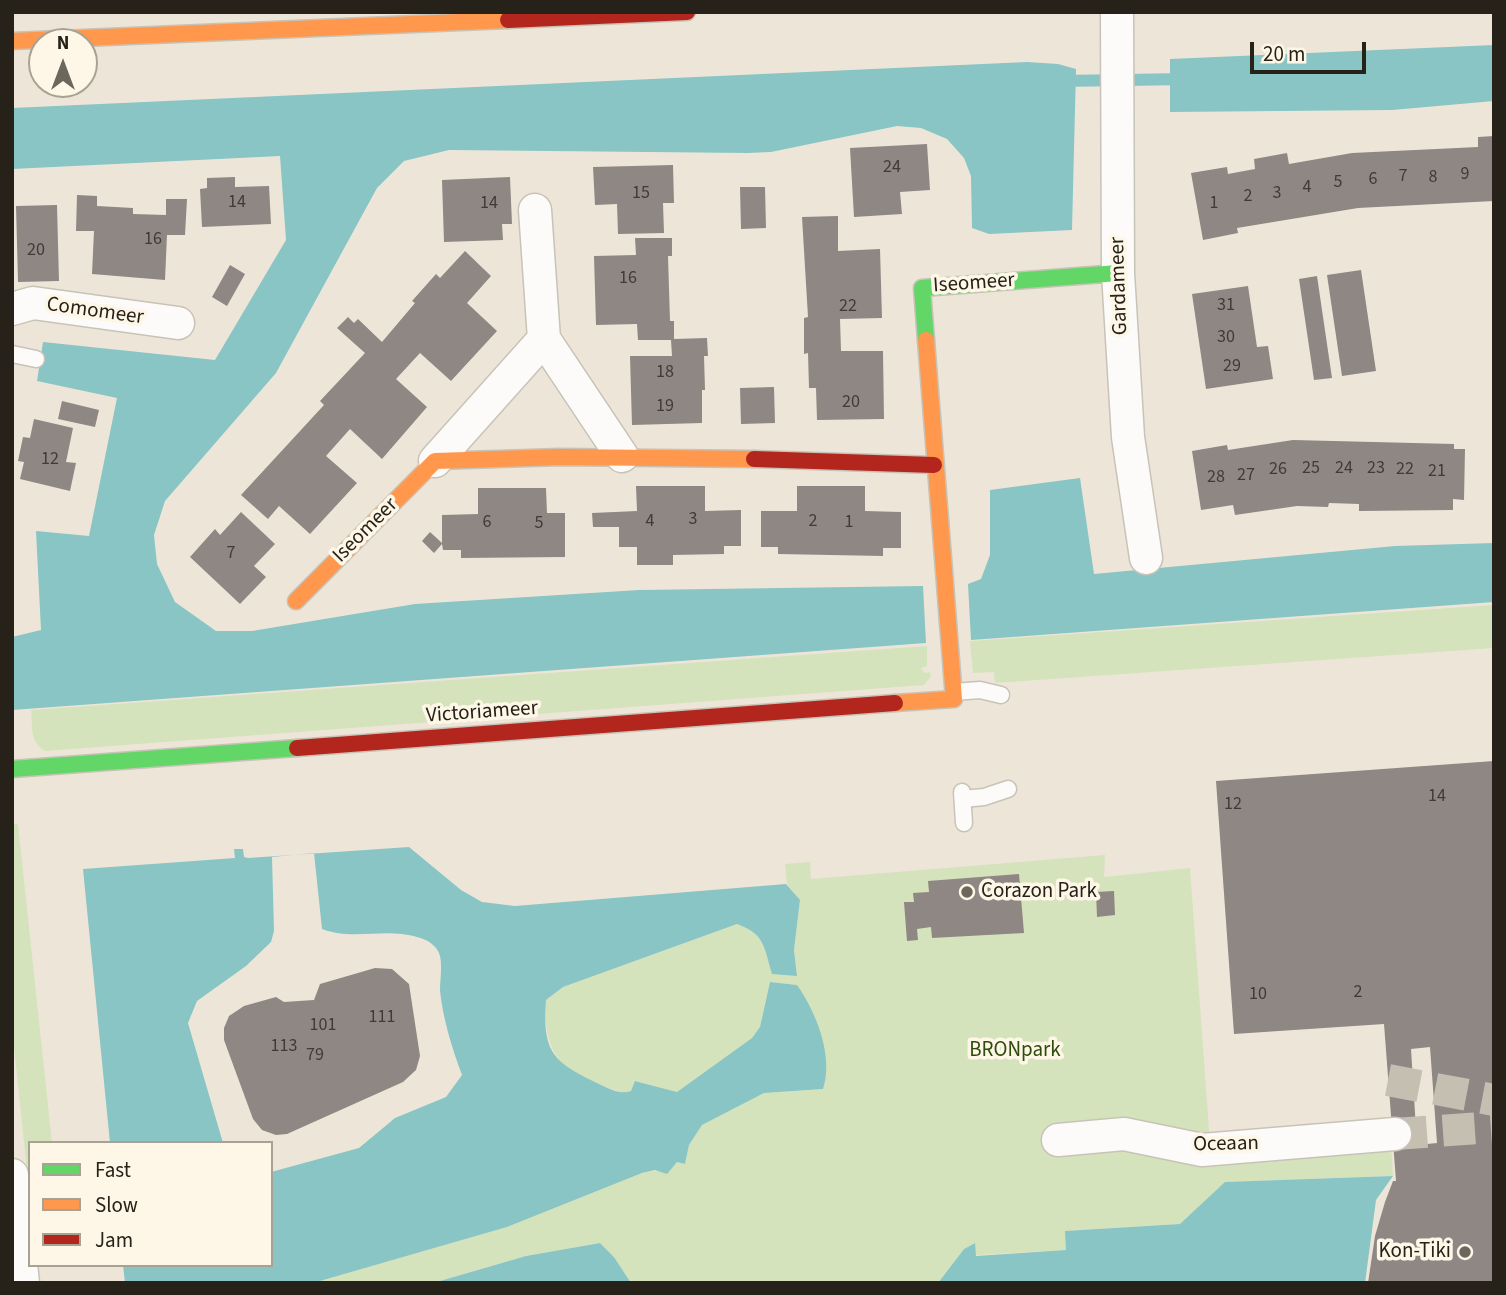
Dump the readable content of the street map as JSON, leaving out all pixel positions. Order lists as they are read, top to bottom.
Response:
{
  "streets": {
    "street": [
      "Iseomeer",
      "Gardameer",
      "Comomeer",
      "Victoriameer",
      "Oceaan"
    ]
  },
  "crossings": [
    ["Iseomeer", "Gardameer"],
    ["Iseomeer", "Victoriameer"]
  ],
  "parks": ["BRONpark"],
  "places": ["Corazon Park", "Kon-Tiki"],
  "house_numbers": [
    "24",
    "9",
    "7",
    "8",
    "6",
    "5",
    "4",
    "15",
    "3",
    "2",
    "14",
    "14",
    "1",
    "16",
    "20",
    "16",
    "31",
    "22",
    "30",
    "29",
    "18",
    "20",
    "19",
    "12",
    "25",
    "24",
    "23",
    "26",
    "22",
    "21",
    "27",
    "28",
    "3",
    "4",
    "2",
    "6",
    "1",
    "5",
    "7",
    "14",
    "12",
    "2",
    "10",
    "111",
    "101",
    "113",
    "79"
  ],
  "legend": ["Fast", "Slow", "Jam"],
  "scale_bar": "20 m",
  "north": "top"
}
